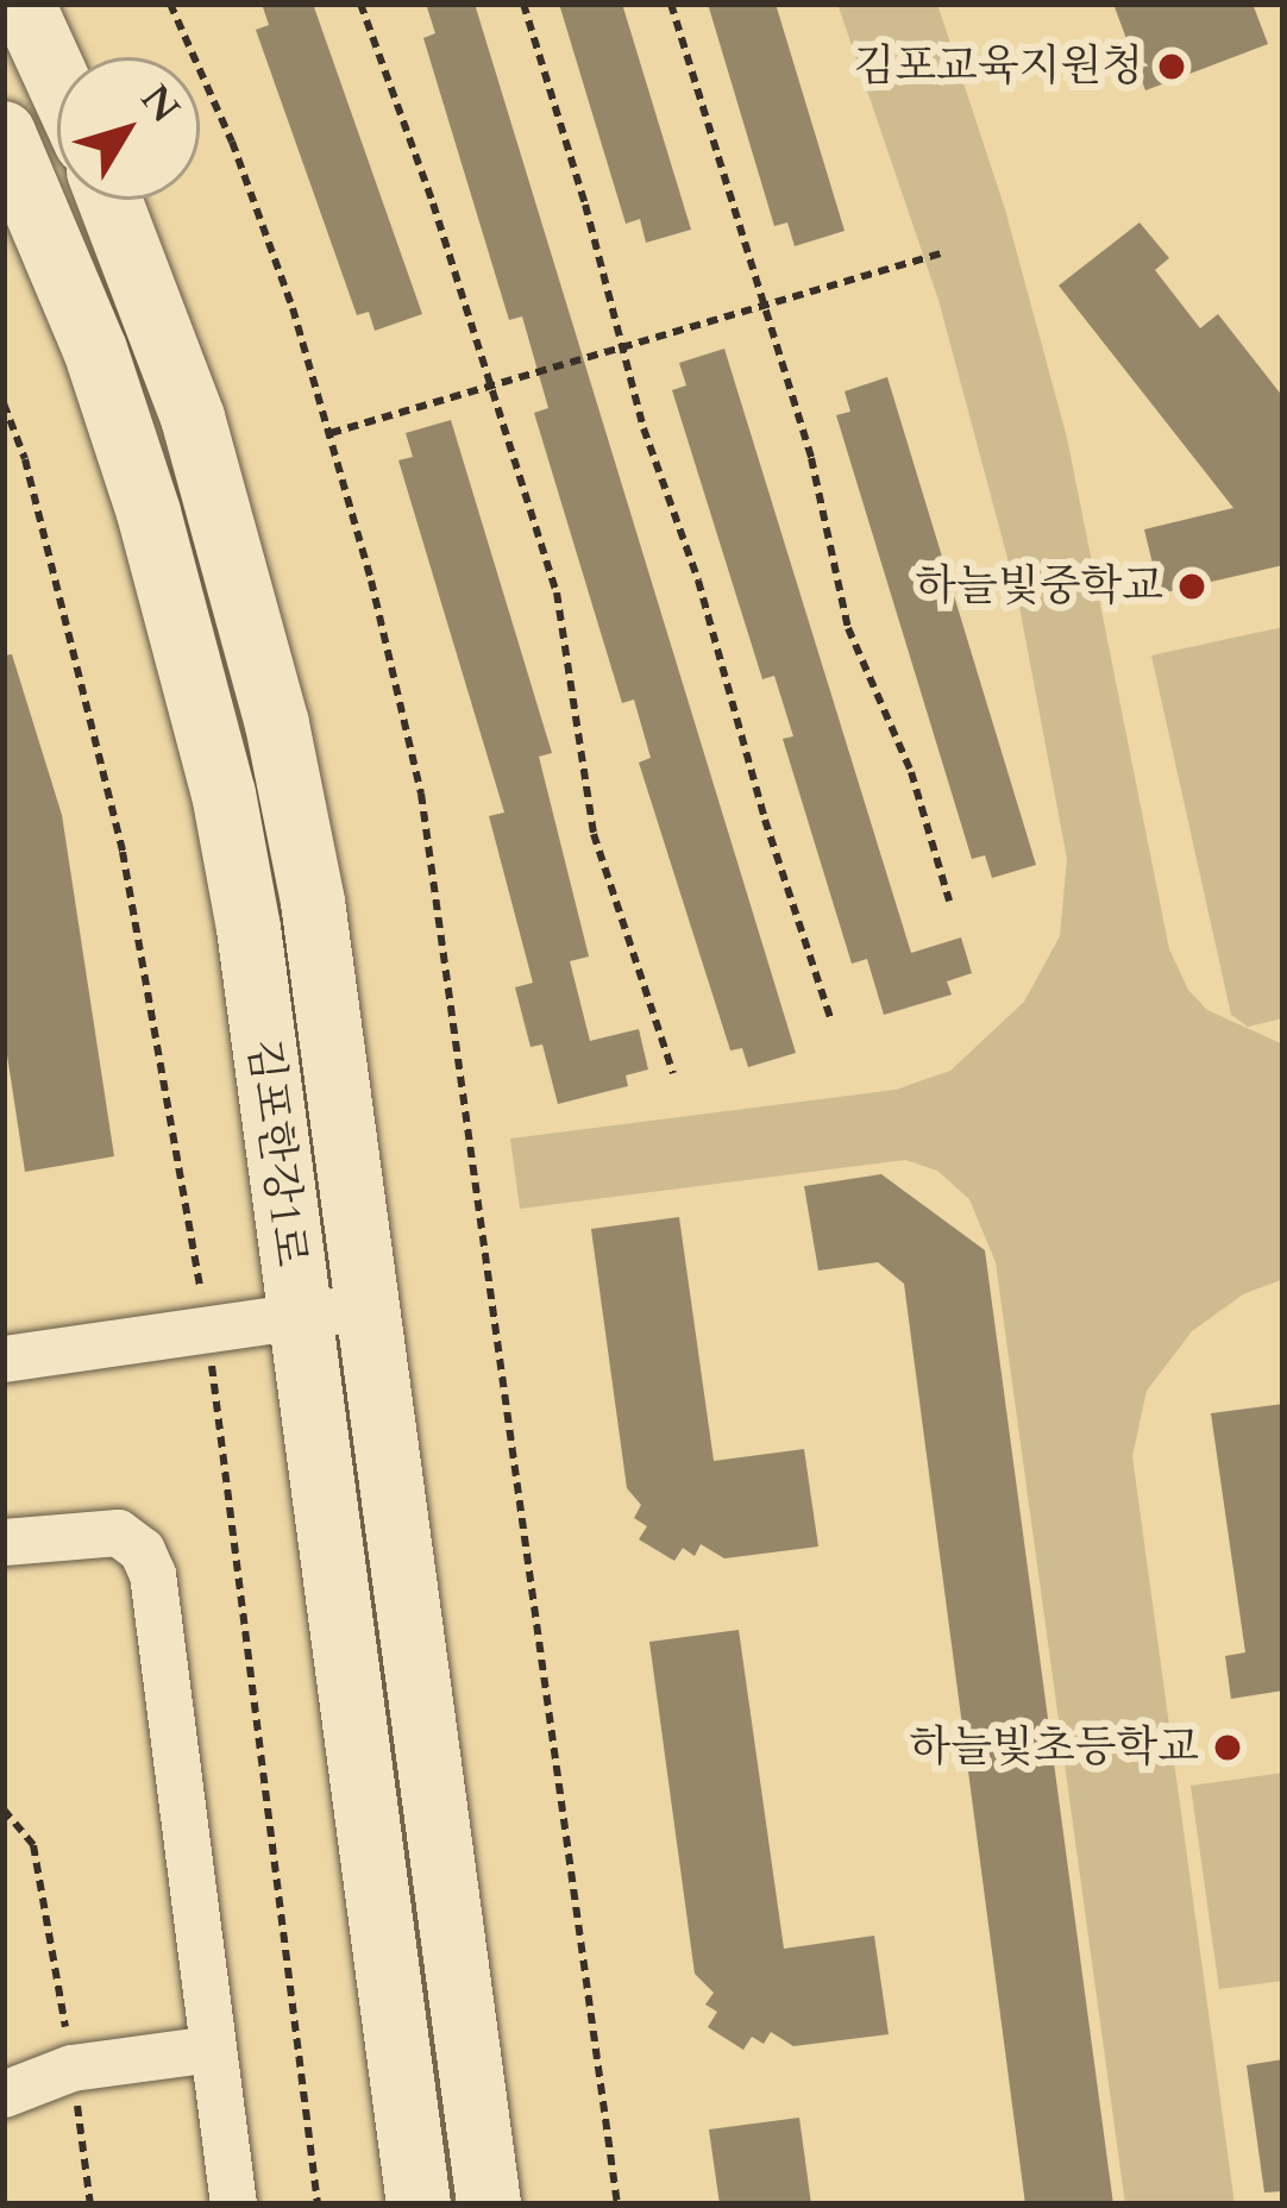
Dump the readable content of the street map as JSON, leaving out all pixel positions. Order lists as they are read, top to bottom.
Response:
{
  "streets": {
    "street": ["김포한강1로"]
  },
  "places": ["김포교육지원청", "하늘빛중학교", "하늘빛초등학교"],
  "north": "top right"
}
